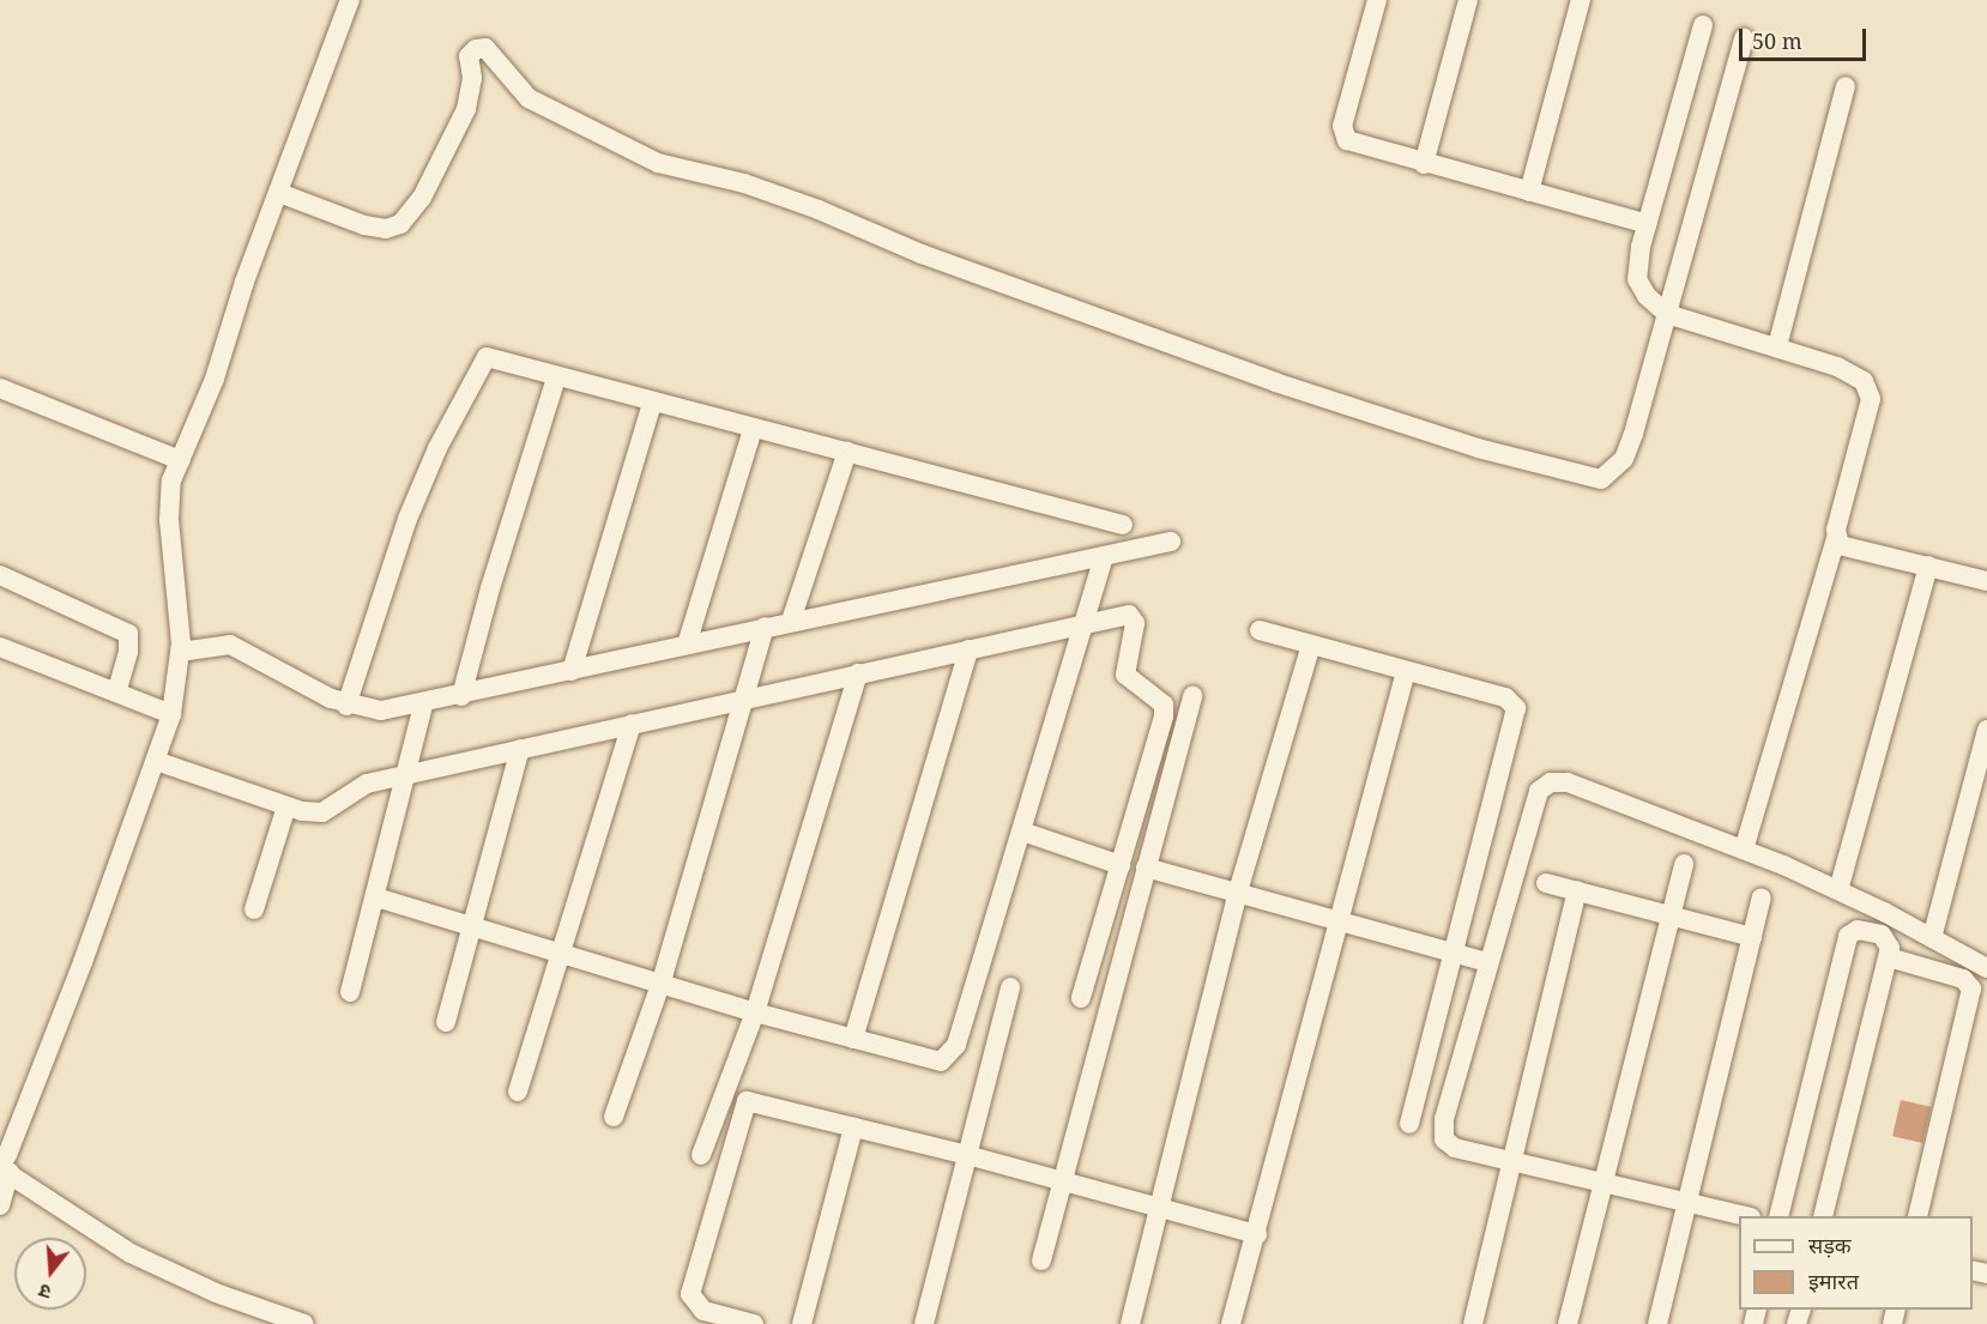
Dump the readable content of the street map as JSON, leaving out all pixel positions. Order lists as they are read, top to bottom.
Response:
{
  "legend": ["सड़क", "इमारत"],
  "scale_bar": "50 m",
  "north": "bottom"
}
